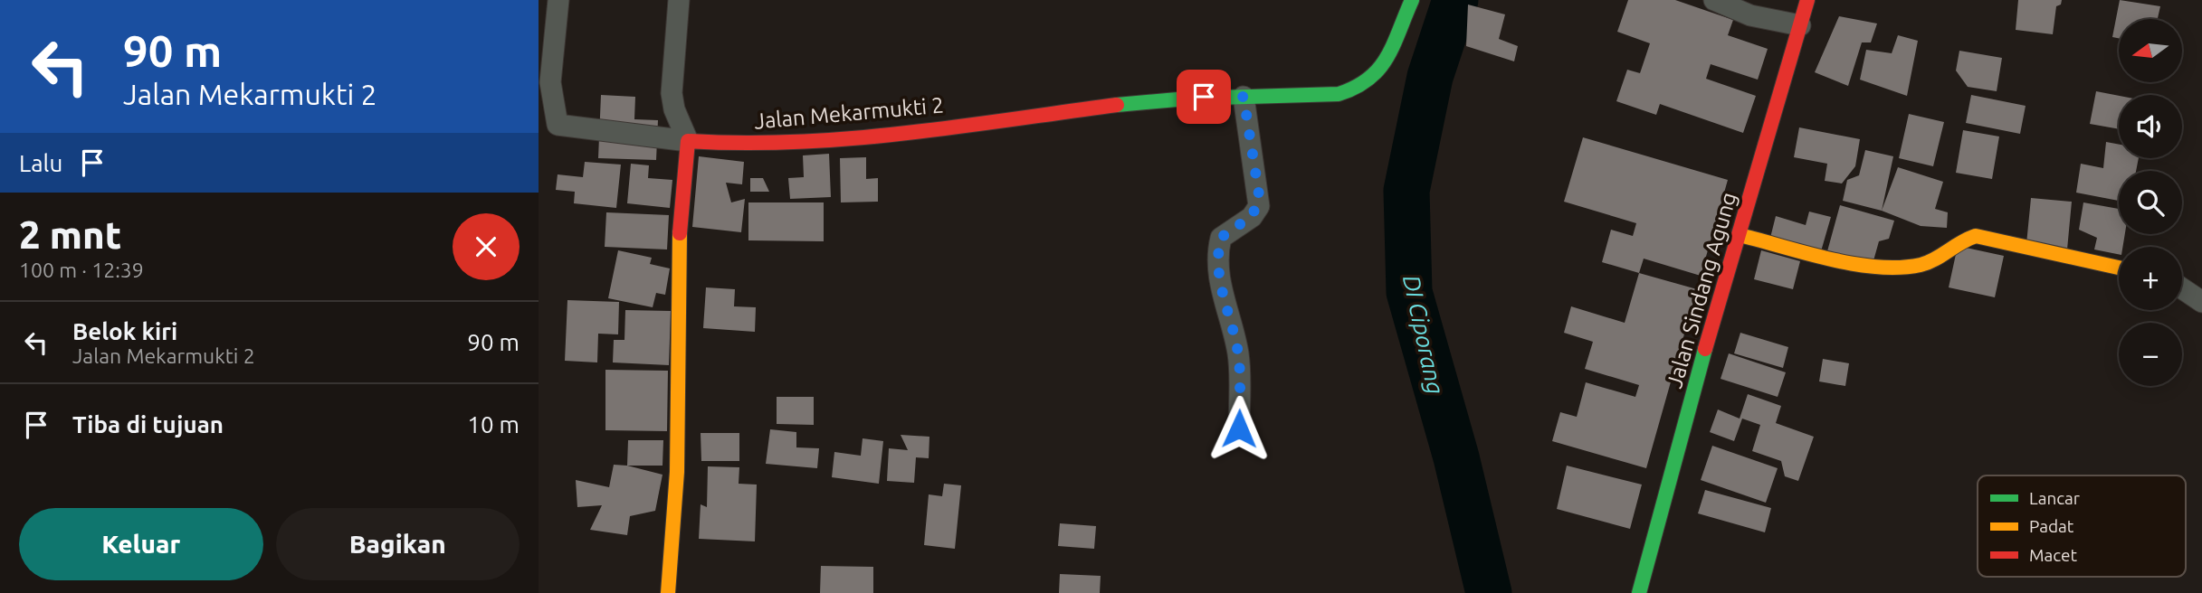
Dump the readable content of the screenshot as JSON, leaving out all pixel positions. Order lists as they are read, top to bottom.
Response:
{
  "streets": {
    "street": ["Jalan Mekarmukti 2", "Jalan Sindang Agung"]
  },
  "water": ["DI Ciporang"],
  "legend": ["Lancar", "Padat", "Macet"],
  "north": "left",
  "page": {
    "turn": ["90 m", "Jalan Mekarmukti 2"],
    "map_buttons": ["+", "−"],
    "then": "Lalu",
    "heading": ["2 mnt", "100 m · 12:39"],
    "list": [
      {
        "name": "Belok kiri",
        "note": "Jalan Mekarmukti 2",
        "value": "90 m"
      },
      {
        "name": "Tiba di tujuan",
        "value": "10 m"
      }
    ],
    "buttons": ["Keluar", "Bagikan"]
  }
}
